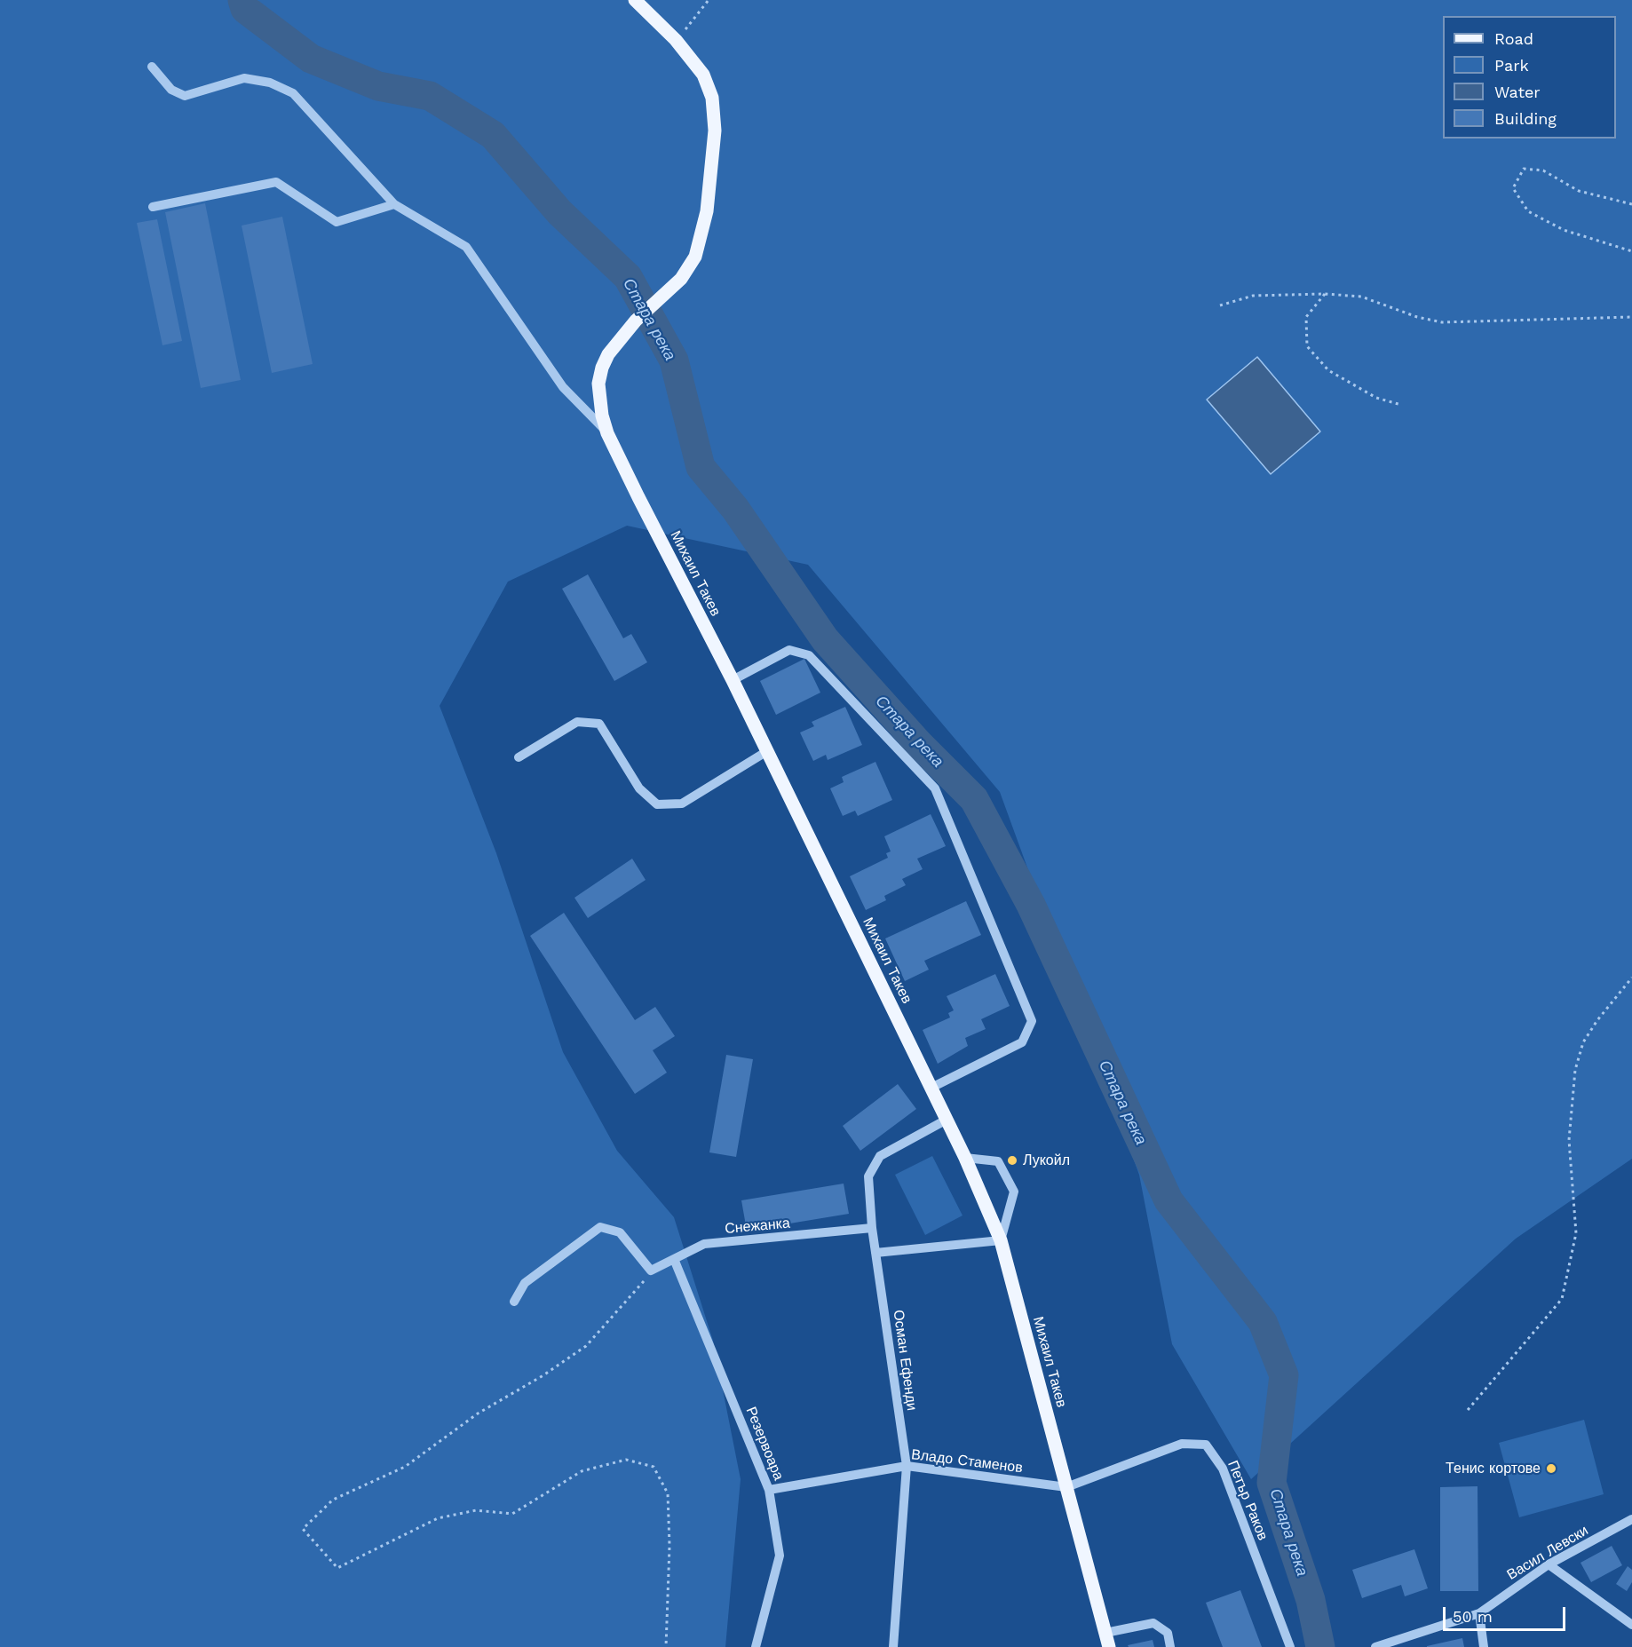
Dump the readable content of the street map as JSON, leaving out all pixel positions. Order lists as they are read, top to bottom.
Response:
{
  "streets": {
    "main road": ["Михаил Такев"],
    "street": [
      "Снежанка",
      "Осман Ефенди",
      "Резервоара",
      "Владо Стаменов",
      "Петър Раков",
      "Васил Левски"
    ]
  },
  "crossings": [
    ["Михаил Такев", "Осман Ефенди"],
    ["Михаил Такев", "Владо Стаменов"],
    ["Михаил Такев", "Петър Раков"],
    ["Снежанка", "Осман Ефенди"],
    ["Снежанка", "Резервоара"],
    ["Осман Ефенди", "Владо Стаменов"],
    ["Резервоара", "Владо Стаменов"],
    ["Владо Стаменов", "Петър Раков"]
  ],
  "water": ["Стара река"],
  "places": ["Лукойл", "Тенис кортове"],
  "legend": [
    "Road",
    "Park",
    "Water",
    "Building"
  ],
  "scale_bar": "50 m"
}
